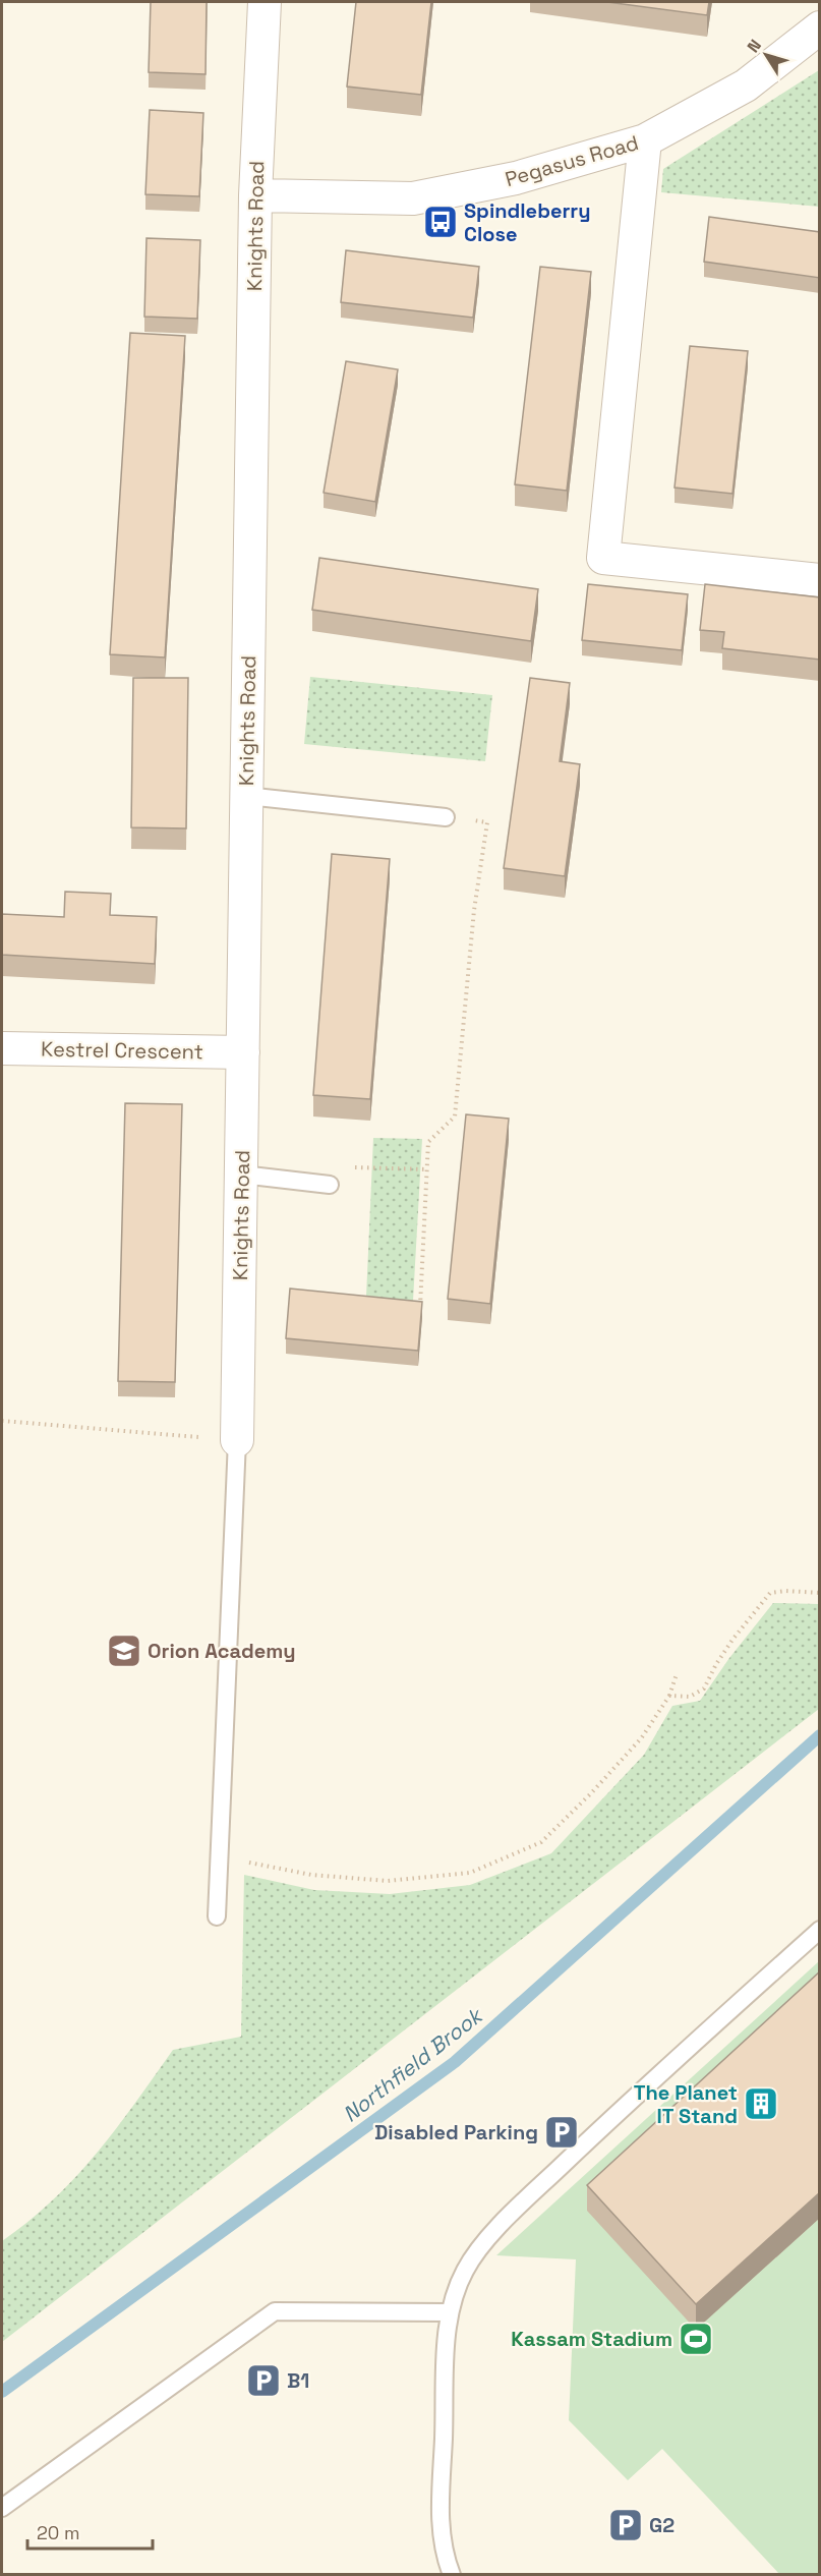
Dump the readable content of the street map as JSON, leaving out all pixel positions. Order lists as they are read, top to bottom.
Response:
{
  "streets": {
    "street": ["Pegasus Road", "Knights Road", "Kestrel Crescent"]
  },
  "crossings": [
    ["Pegasus Road", "Knights Road"],
    ["Knights Road", "Kestrel Crescent"]
  ],
  "water": ["Northfield Brook"],
  "places": {
    "bus stop": ["Spindleberry Close"],
    "school or university": ["Orion Academy"],
    "building": ["The Planet IT Stand"],
    "parking": ["Disabled Parking", "B1", "G2"],
    "sports": ["Kassam Stadium"]
  },
  "scale_bar": "20 m",
  "north": "top left"
}
